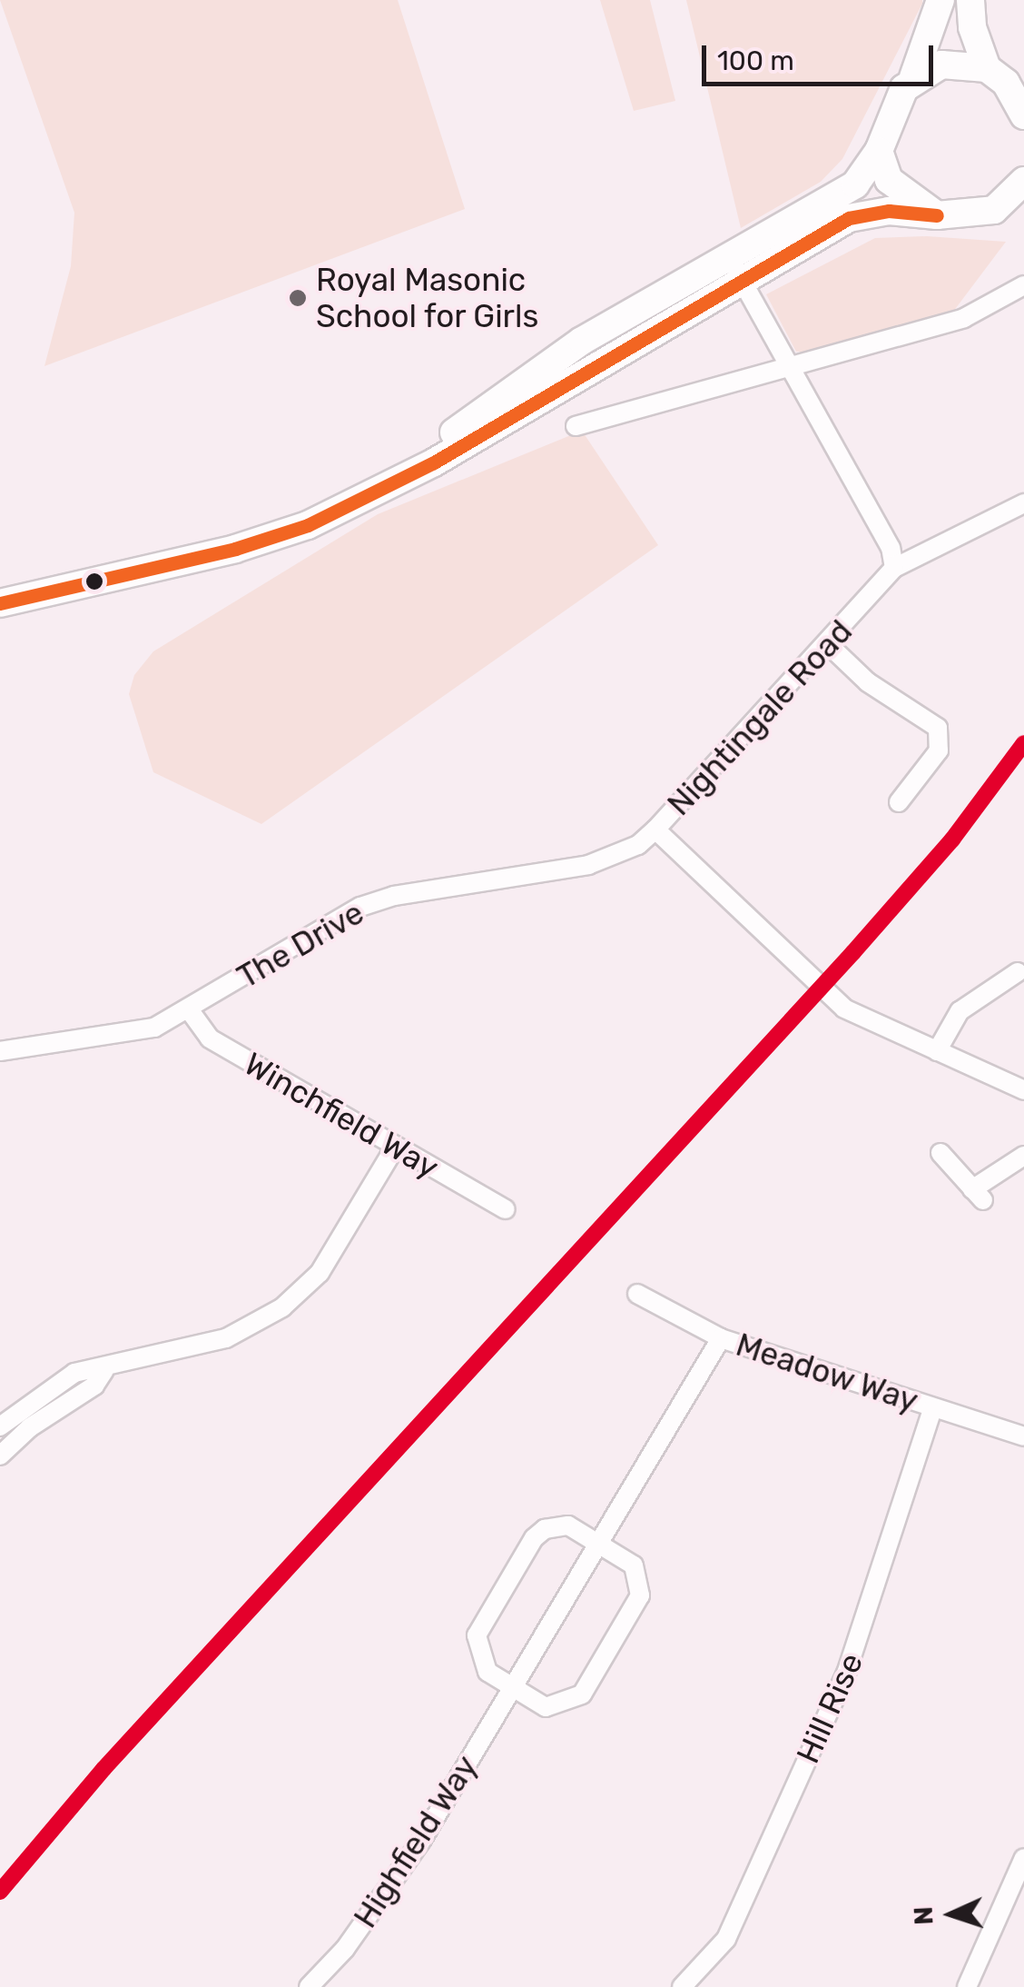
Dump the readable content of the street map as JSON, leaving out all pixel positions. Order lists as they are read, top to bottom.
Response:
{
  "streets": {
    "street": [
      "Nightingale Road",
      "The Drive",
      "Winchfield Way",
      "Meadow Way",
      "Hill Rise",
      "Highfield Way"
    ]
  },
  "crossings": [
    ["Nightingale Road", "The Drive"],
    ["The Drive", "Winchfield Way"],
    ["Meadow Way", "Hill Rise"],
    ["Meadow Way", "Highfield Way"]
  ],
  "places": ["Royal Masonic School for Girls"],
  "scale_bar": "100 m",
  "north": "left"
}
